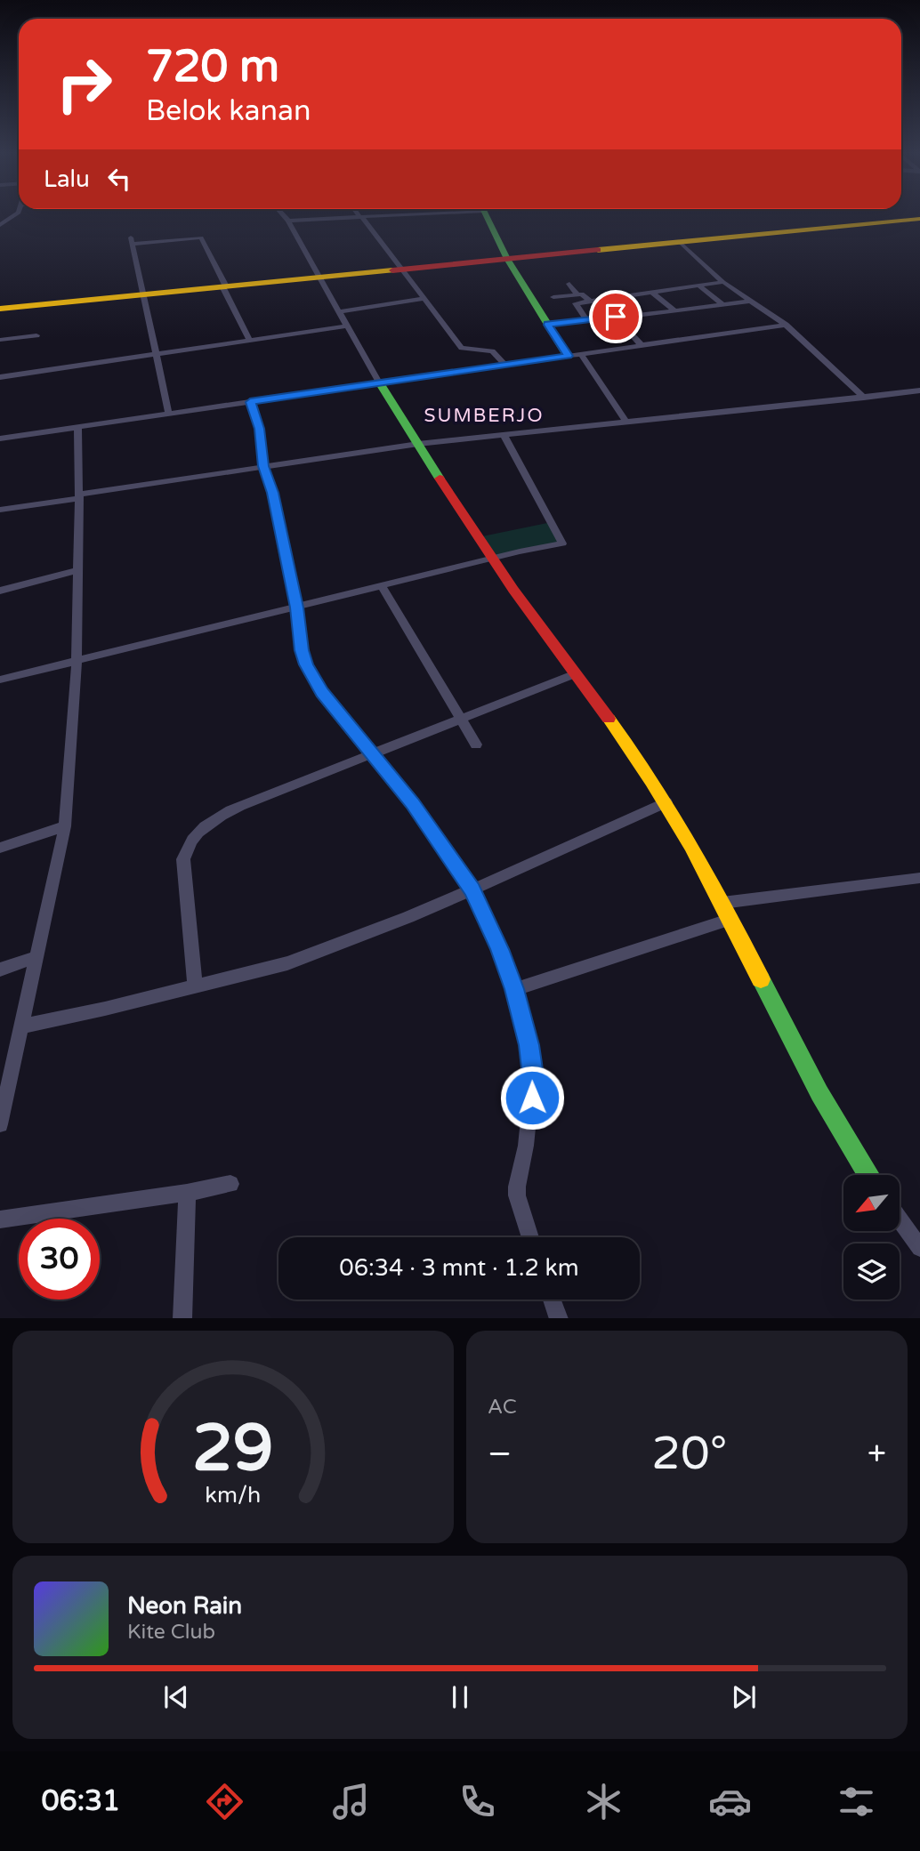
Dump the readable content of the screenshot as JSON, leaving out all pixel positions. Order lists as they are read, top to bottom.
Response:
{
  "districts": ["SUMBERJO"],
  "north": "bottom left",
  "page": {
    "turn": ["720 m", "Belok kanan"],
    "then": "Lalu",
    "limit": "30",
    "trip": "06:34 · 3 mnt · 1.2 km",
    "tile": "AC",
    "heat": ["−", "20°", "+"],
    "song": ["Neon Rain", "Kite Club"],
    "tabs": "06:31",
    "gauge": ["29", "km/h"]
  }
}
